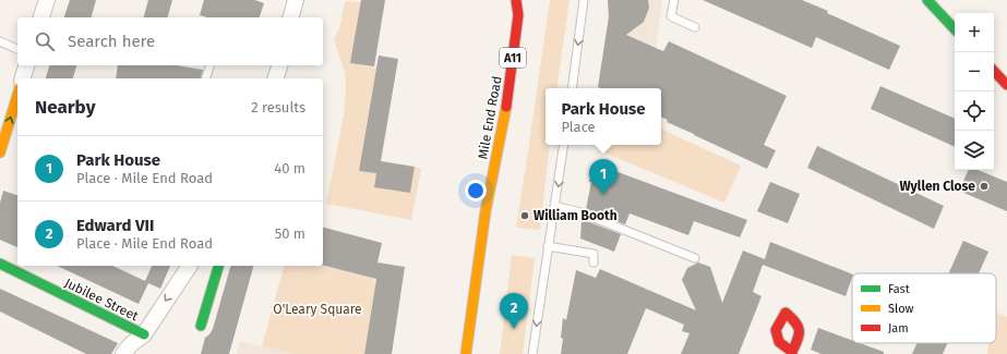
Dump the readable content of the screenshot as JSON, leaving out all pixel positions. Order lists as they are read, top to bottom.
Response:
{
  "streets": {
    "main road": ["A11", "Mile End Road", "Jubilee Street"]
  },
  "parks": ["O'Leary Square"],
  "places": ["Wyllen Close", "William Booth"],
  "legend": ["Fast", "Slow", "Jam"],
  "page": {
    "map_buttons": ["+", "−"],
    "search": "Search here",
    "heading": ["Nearby", "2 results"],
    "popup": ["Park House", "Place"],
    "list": [
      {
        "mark": "1",
        "name": "Park House",
        "note": "Place · Mile End Road",
        "value": "40 m"
      },
      {
        "mark": "2",
        "name": "Edward VII",
        "note": "Place · Mile End Road",
        "value": "50 m"
      }
    ],
    "pins": ["1", "2"]
  }
}
